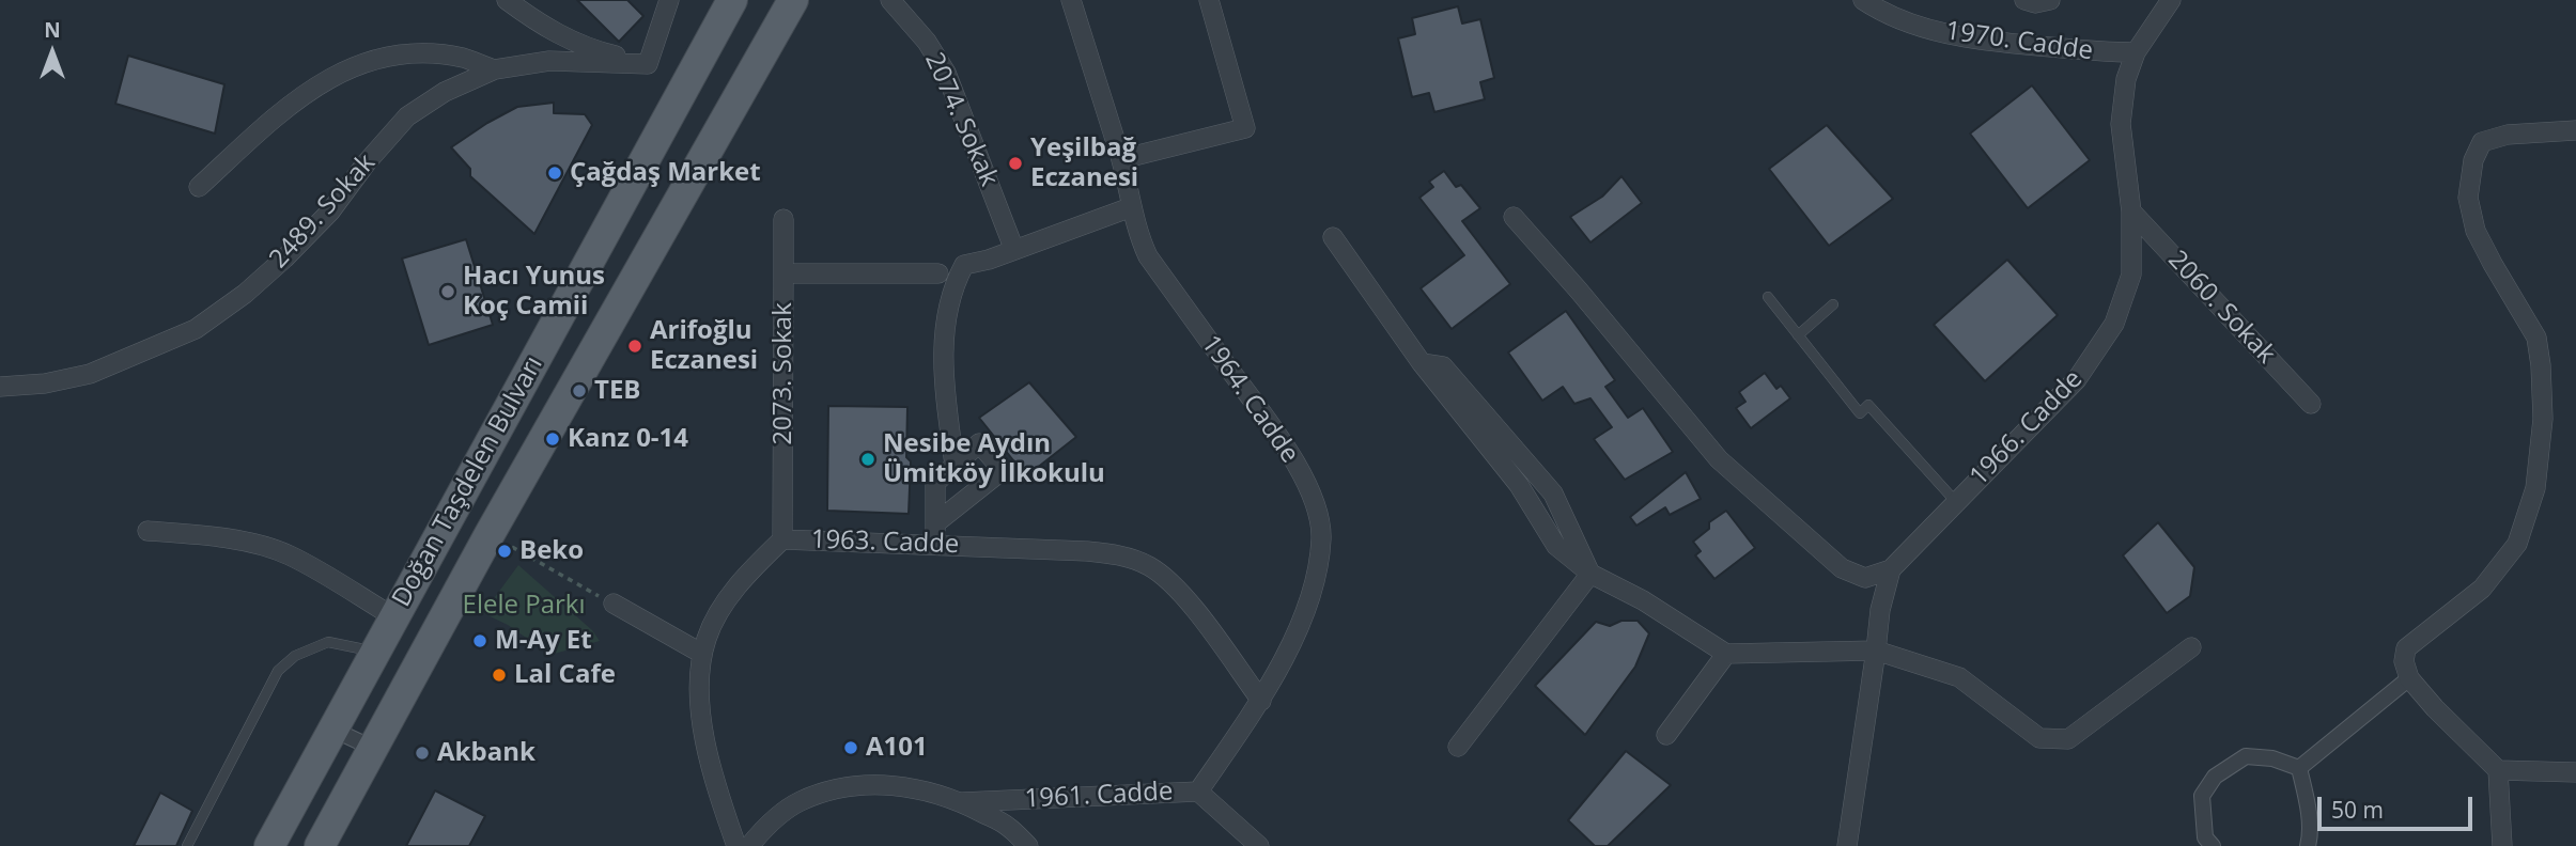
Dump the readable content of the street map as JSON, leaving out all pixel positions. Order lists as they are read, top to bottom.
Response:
{
  "streets": {
    "main road": ["Doğan Taşdelen Bulvarı"],
    "street": [
      "1970. Cadde",
      "2074. Sokak",
      "2489. Sokak",
      "2060. Sokak",
      "2073. Sokak",
      "1964. Cadde",
      "1966. Cadde",
      "1963. Cadde",
      "1961. Cadde"
    ]
  },
  "crossings": [
    ["1970. Cadde", "1966. Cadde"],
    ["2060. Sokak", "1966. Cadde"],
    ["2073. Sokak", "1963. Cadde"],
    ["1964. Cadde", "1963. Cadde"],
    ["1964. Cadde", "1961. Cadde"]
  ],
  "parks": ["Elele Parkı"],
  "places": [
    "Yeşilbağ Eczanesi",
    "Çağdaş Market",
    "Hacı Yunus Koç Camii",
    "Arifoğlu Eczanesi",
    "TEB",
    "Kanz 0-14",
    "Nesibe Aydın Ümitköy İlkokulu",
    "Beko",
    "M-Ay Et",
    "Lal Cafe",
    "A101",
    "Akbank"
  ],
  "scale_bar": "50 m",
  "north": "top"
}
